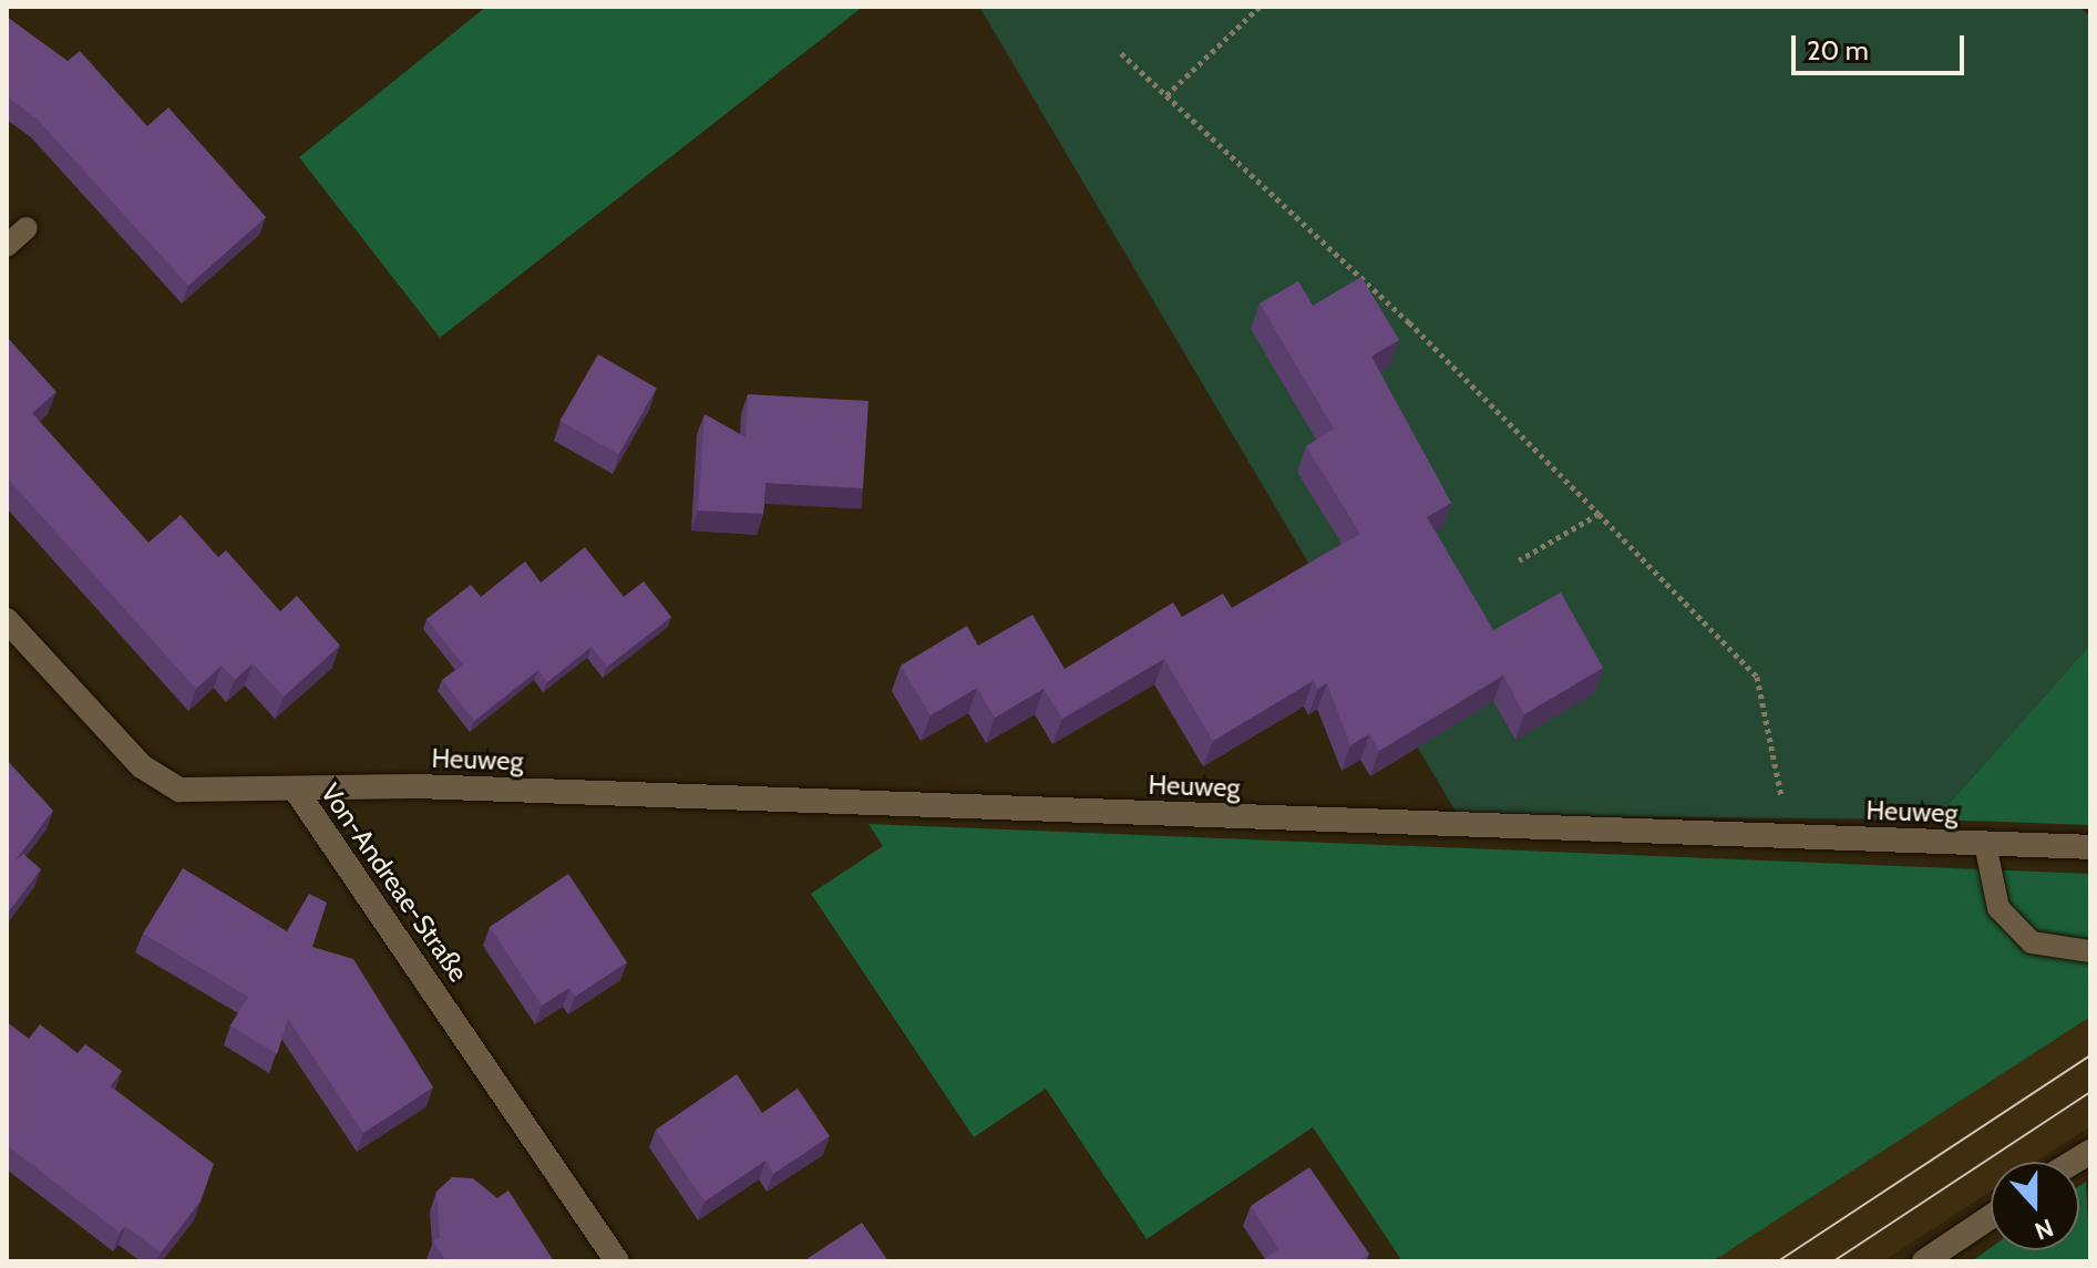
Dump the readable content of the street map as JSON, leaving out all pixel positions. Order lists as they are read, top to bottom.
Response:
{
  "streets": {
    "street": ["Heuweg", "Von-Andreae-Straße"]
  },
  "crossings": [
    ["Heuweg", "Von-Andreae-Straße"]
  ],
  "scale_bar": "20 m",
  "north": "bottom"
}
